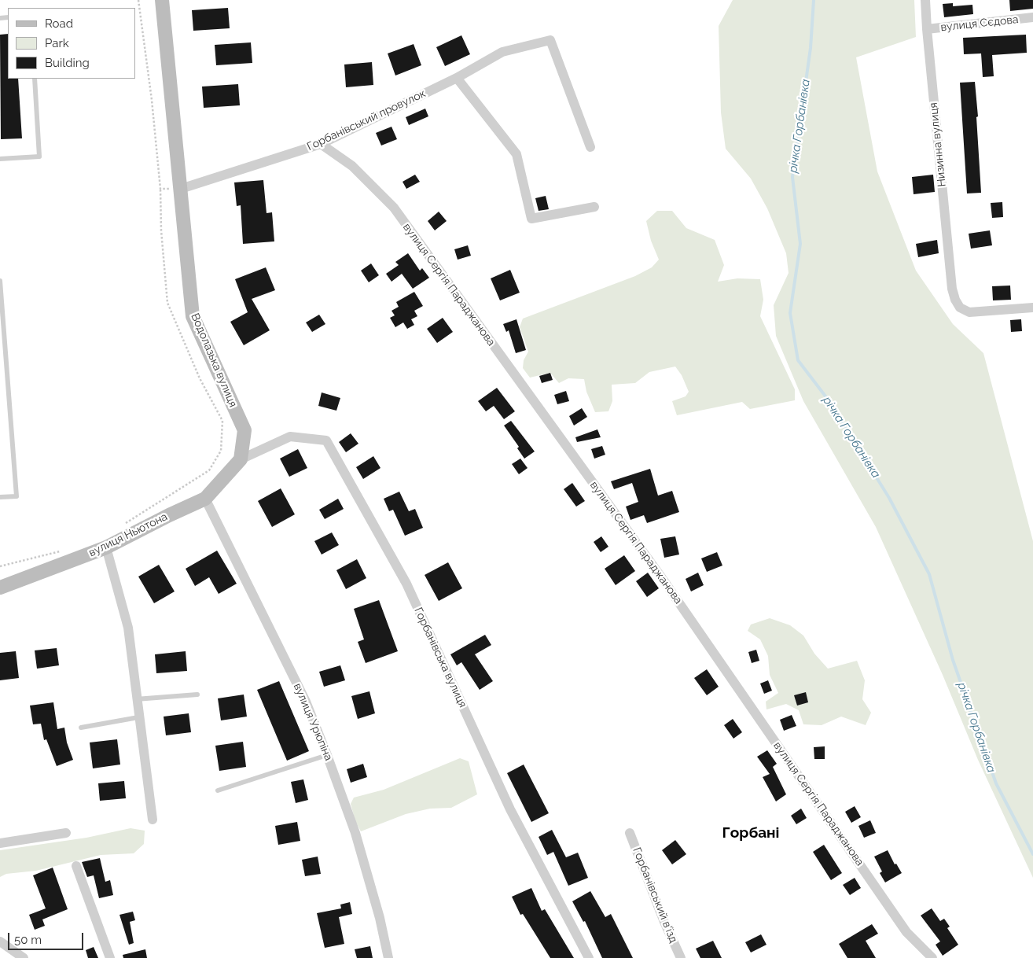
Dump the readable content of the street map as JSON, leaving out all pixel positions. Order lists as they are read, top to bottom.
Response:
{
  "streets": {
    "street": [
      "вулиця Сєдова",
      "Горбанівський провулок",
      "Низинна вулиця",
      "вулиця Сергія Параджанова",
      "Водолазька вулиця",
      "вулиця Ньютона",
      "Горбанівська вулиця",
      "вулиця Урюпіна",
      "Горбанівський в'їзд"
    ]
  },
  "crossings": [
    ["вулиця Сєдова", "Низинна вулиця"],
    ["Горбанівський провулок", "вулиця Сергія Параджанова"],
    ["Горбанівський провулок", "Водолазька вулиця"],
    ["Водолазька вулиця", "вулиця Ньютона"],
    ["Водолазька вулиця", "Горбанівська вулиця"],
    ["вулиця Ньютона", "Горбанівська вулиця"],
    ["вулиця Ньютона", "вулиця Урюпіна"]
  ],
  "districts": ["Горбані"],
  "water": ["річка Горбанівка"],
  "legend": ["Road", "Park", "Building"],
  "scale_bar": "50 m"
}
